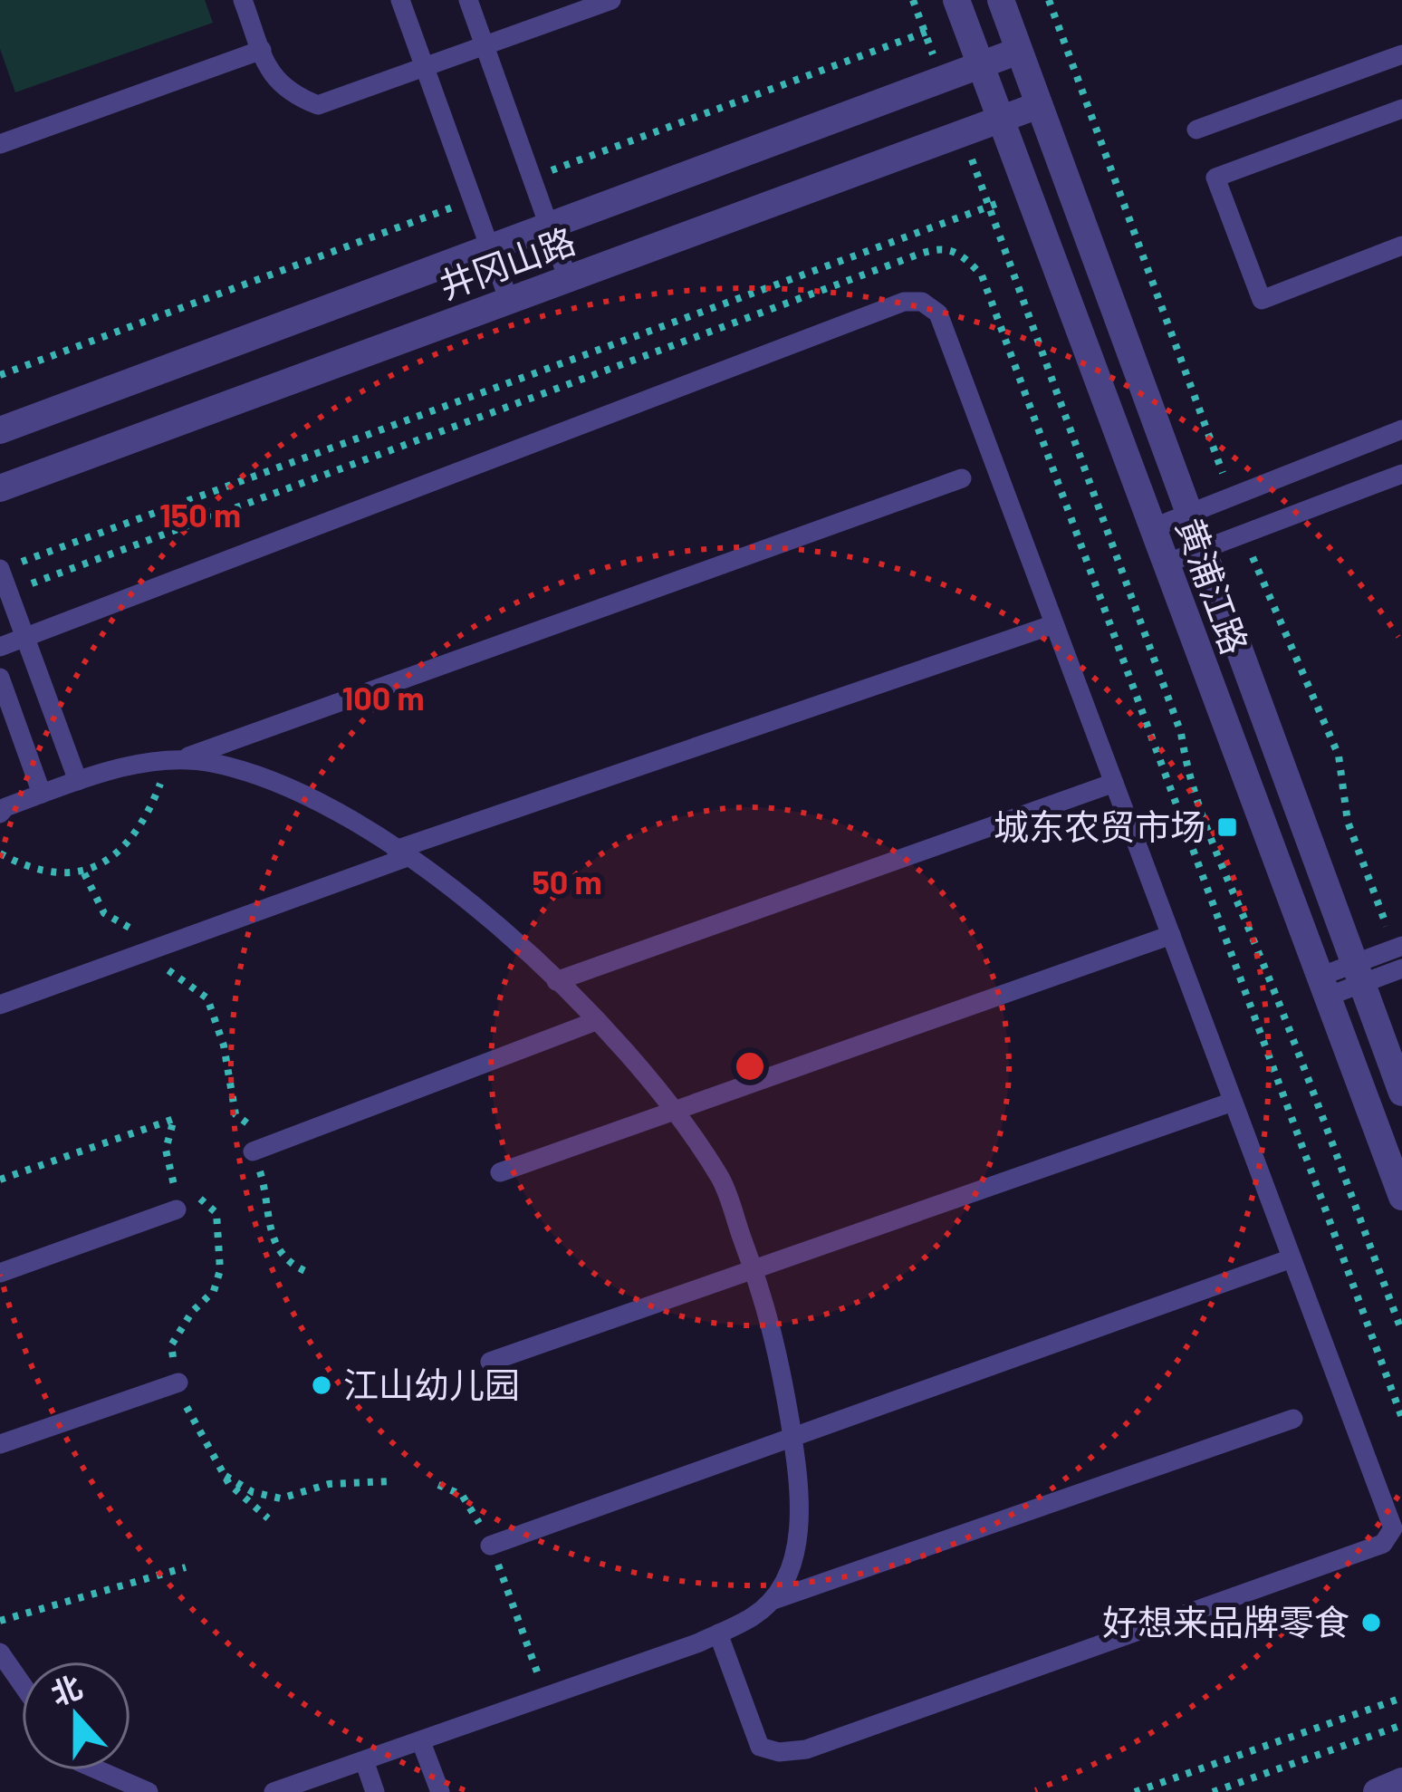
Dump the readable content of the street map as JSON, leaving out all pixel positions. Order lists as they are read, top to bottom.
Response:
{
  "streets": {
    "street": ["井冈山路", "黄浦江路"]
  },
  "crossings": [
    ["井冈山路", "黄浦江路"]
  ],
  "places": {
    "transit": ["城东农贸市场"],
    "other": ["江山幼儿园", "好想来品牌零食"]
  },
  "north": "top",
  "rings": ["150 m", "100 m", "50 m"]
}
